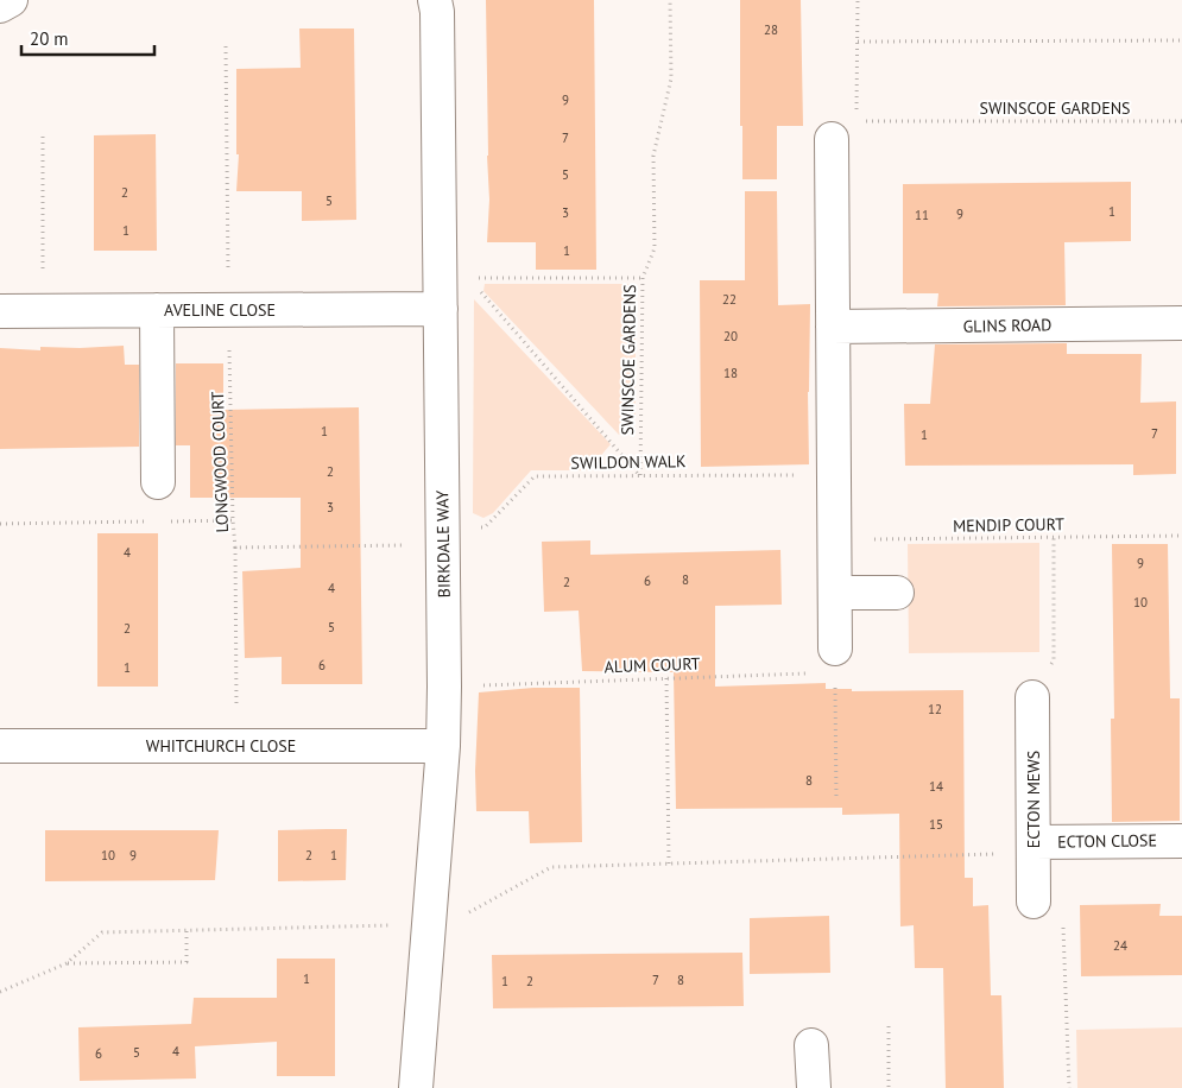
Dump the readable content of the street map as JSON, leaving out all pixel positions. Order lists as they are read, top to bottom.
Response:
{
  "streets": {
    "street": [
      "AVELINE CLOSE",
      "GLINS ROAD",
      "BIRKDALE WAY",
      "WHITCHURCH CLOSE",
      "ECTON MEWS",
      "ECTON CLOSE"
    ],
    "path": [
      "SWINSCOE GARDENS",
      "LONGWOOD COURT",
      "SWILDON WALK",
      "MENDIP COURT",
      "ALUM COURT"
    ]
  },
  "crossings": [
    ["SWINSCOE GARDENS", "SWILDON WALK"],
    ["AVELINE CLOSE", "LONGWOOD COURT"],
    ["AVELINE CLOSE", "BIRKDALE WAY"],
    ["LONGWOOD COURT", "SWILDON WALK"],
    ["LONGWOOD COURT", "BIRKDALE WAY"],
    ["SWILDON WALK", "BIRKDALE WAY"],
    ["BIRKDALE WAY", "ALUM COURT"],
    ["BIRKDALE WAY", "WHITCHURCH CLOSE"],
    ["ECTON MEWS", "ECTON CLOSE"]
  ],
  "house_numbers": [
    "28",
    "9",
    "7",
    "5",
    "2",
    "5",
    "1",
    "3",
    "9",
    "11",
    "1",
    "1",
    "22",
    "20",
    "18",
    "1",
    "7",
    "1",
    "2",
    "3",
    "4",
    "9",
    "8",
    "6",
    "2",
    "4",
    "10",
    "5",
    "2",
    "6",
    "1",
    "12",
    "8",
    "14",
    "15",
    "10",
    "9",
    "2",
    "1",
    "24",
    "1",
    "7",
    "8",
    "1",
    "2",
    "4",
    "5",
    "6"
  ],
  "scale_bar": "20 m"
}
